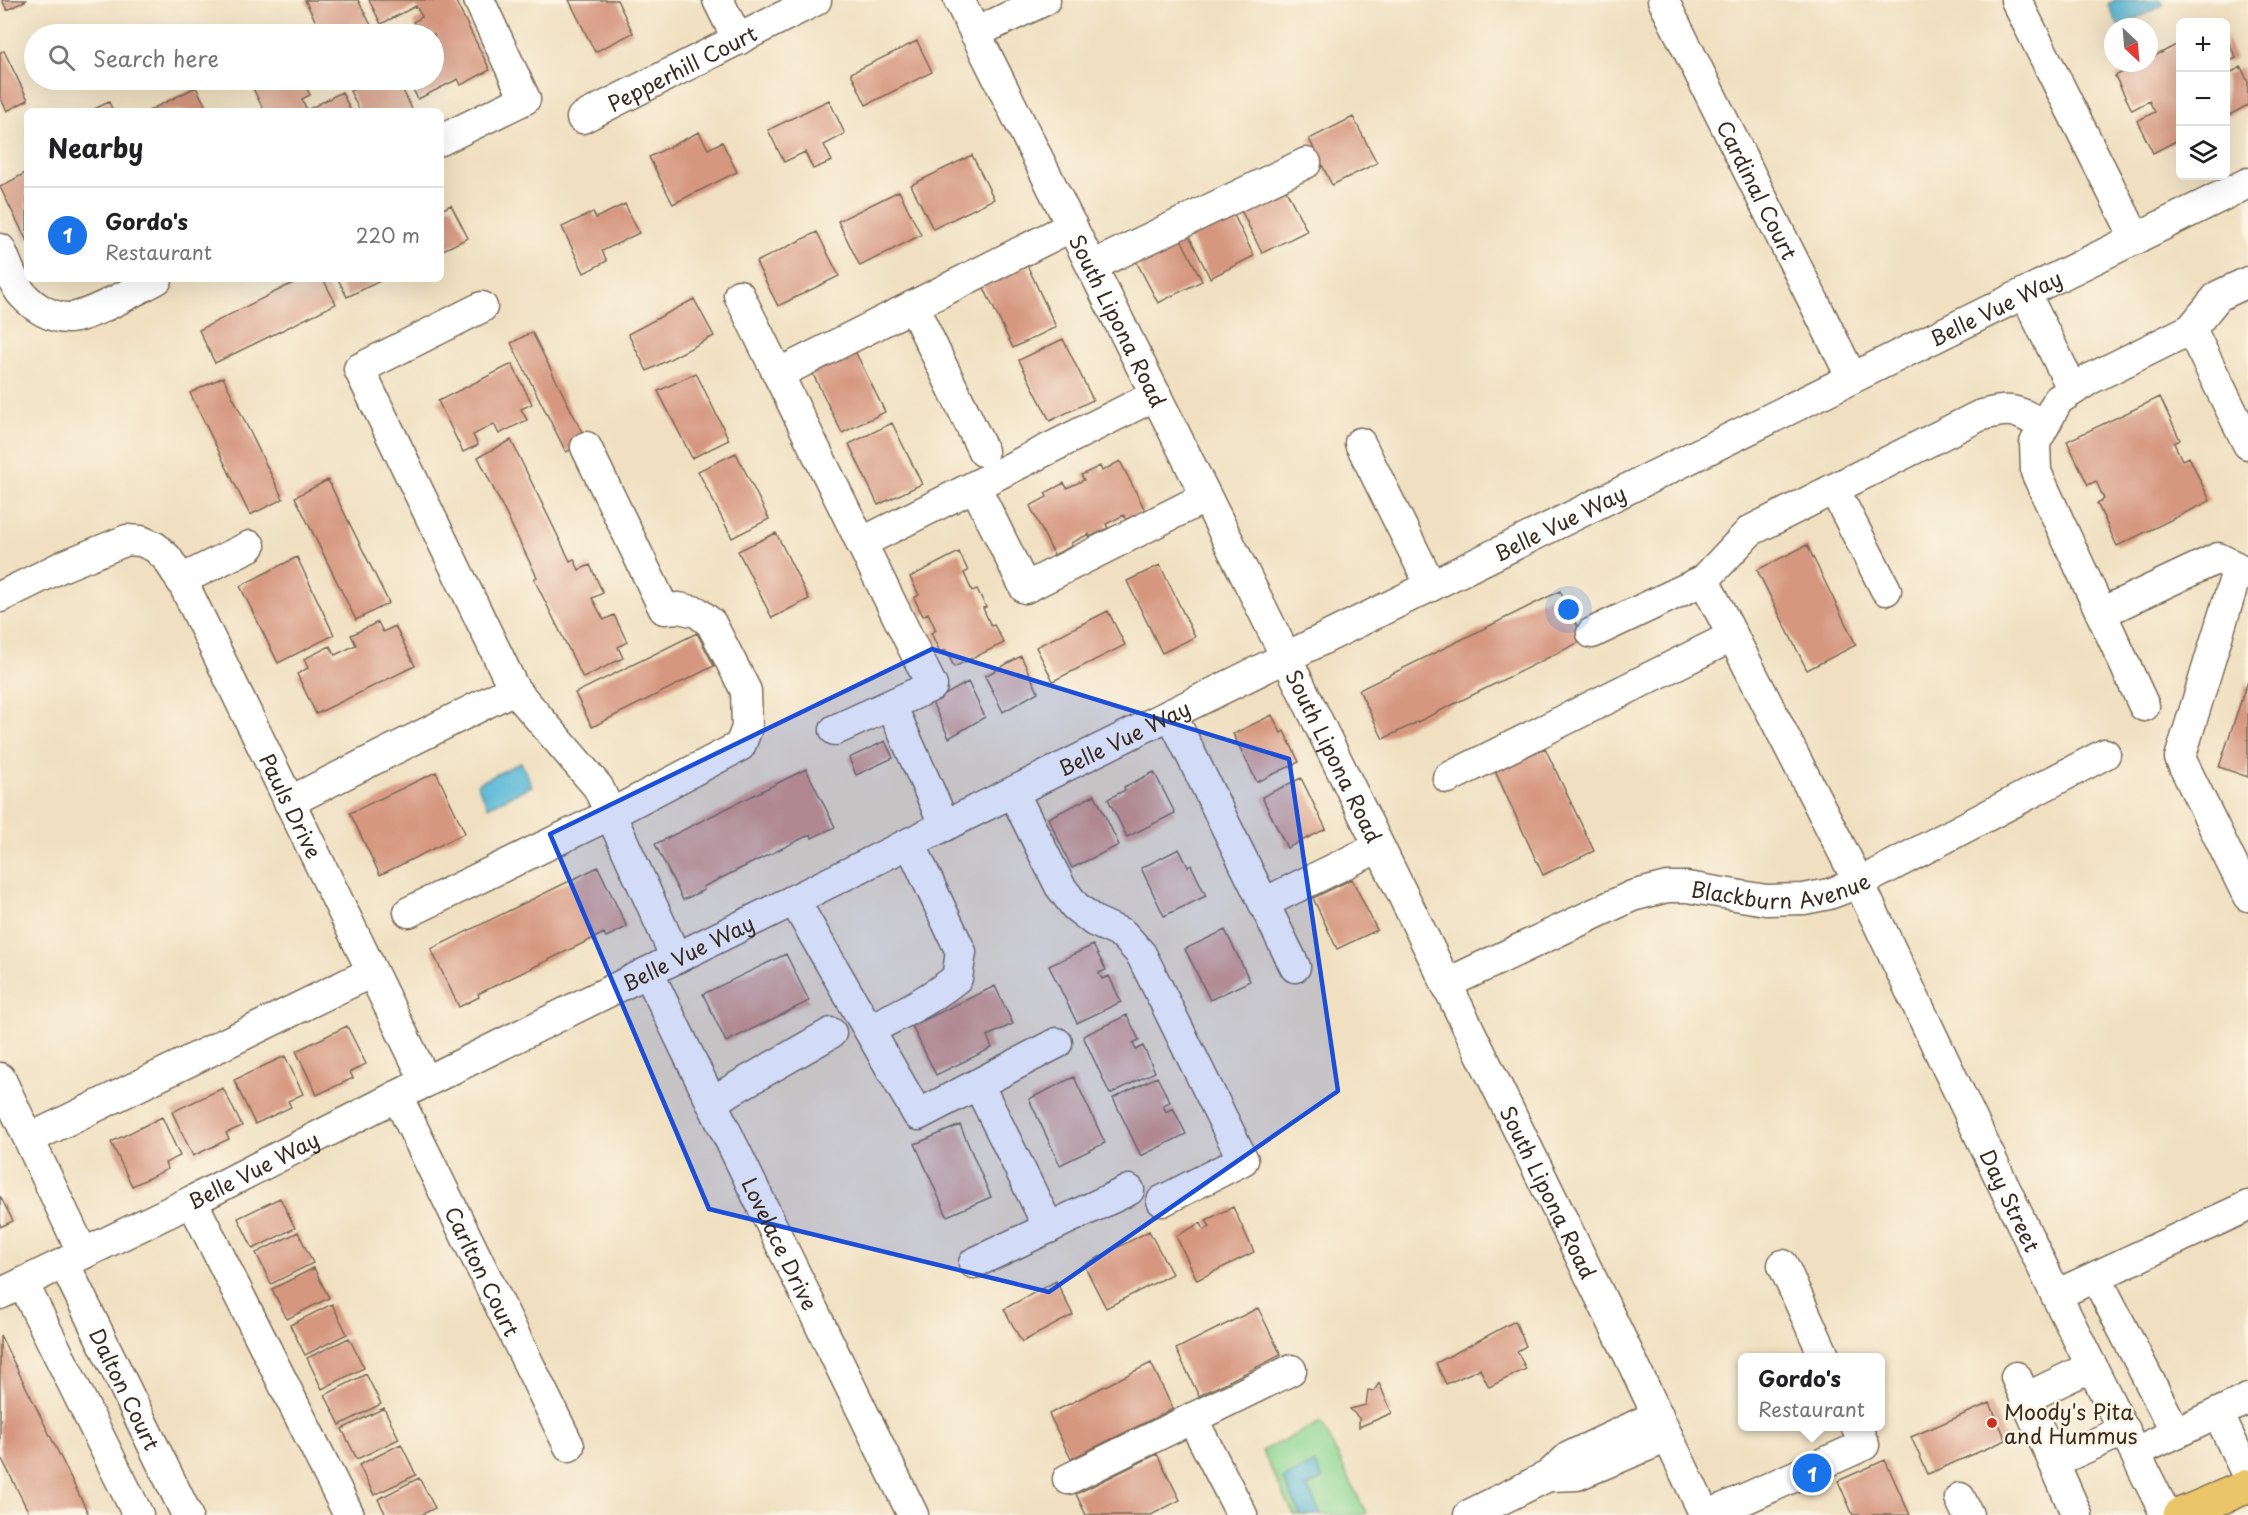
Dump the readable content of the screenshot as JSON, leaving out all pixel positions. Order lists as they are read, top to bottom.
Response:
{
  "streets": {
    "street": [
      "Pepperhill Court",
      "Cardinal Court",
      "Belle Vue Way",
      "South Lipona Road",
      "Pauls Drive",
      "Blackburn Avenue",
      "Day Street",
      "Lovelace Drive",
      "Carlton Court",
      "Dalton Court"
    ]
  },
  "crossings": [
    ["Cardinal Court", "Belle Vue Way"],
    ["Belle Vue Way", "South Lipona Road"],
    ["Belle Vue Way", "Pauls Drive"],
    ["Belle Vue Way", "Lovelace Drive"],
    ["Belle Vue Way", "Carlton Court"],
    ["Belle Vue Way", "Dalton Court"],
    ["South Lipona Road", "Blackburn Avenue"],
    ["Blackburn Avenue", "Day Street"]
  ],
  "places": ["Moody's Pita and Hummus"],
  "north": "bottom right",
  "page": {
    "map_buttons": ["+", "−"],
    "search": "Search here",
    "heading": "Nearby",
    "list": [
      {
        "mark": "1",
        "name": "Gordo's",
        "note": "Restaurant",
        "value": "220 m"
      }
    ],
    "popup": ["Gordo's", "Restaurant"],
    "pins": "1"
  }
}
